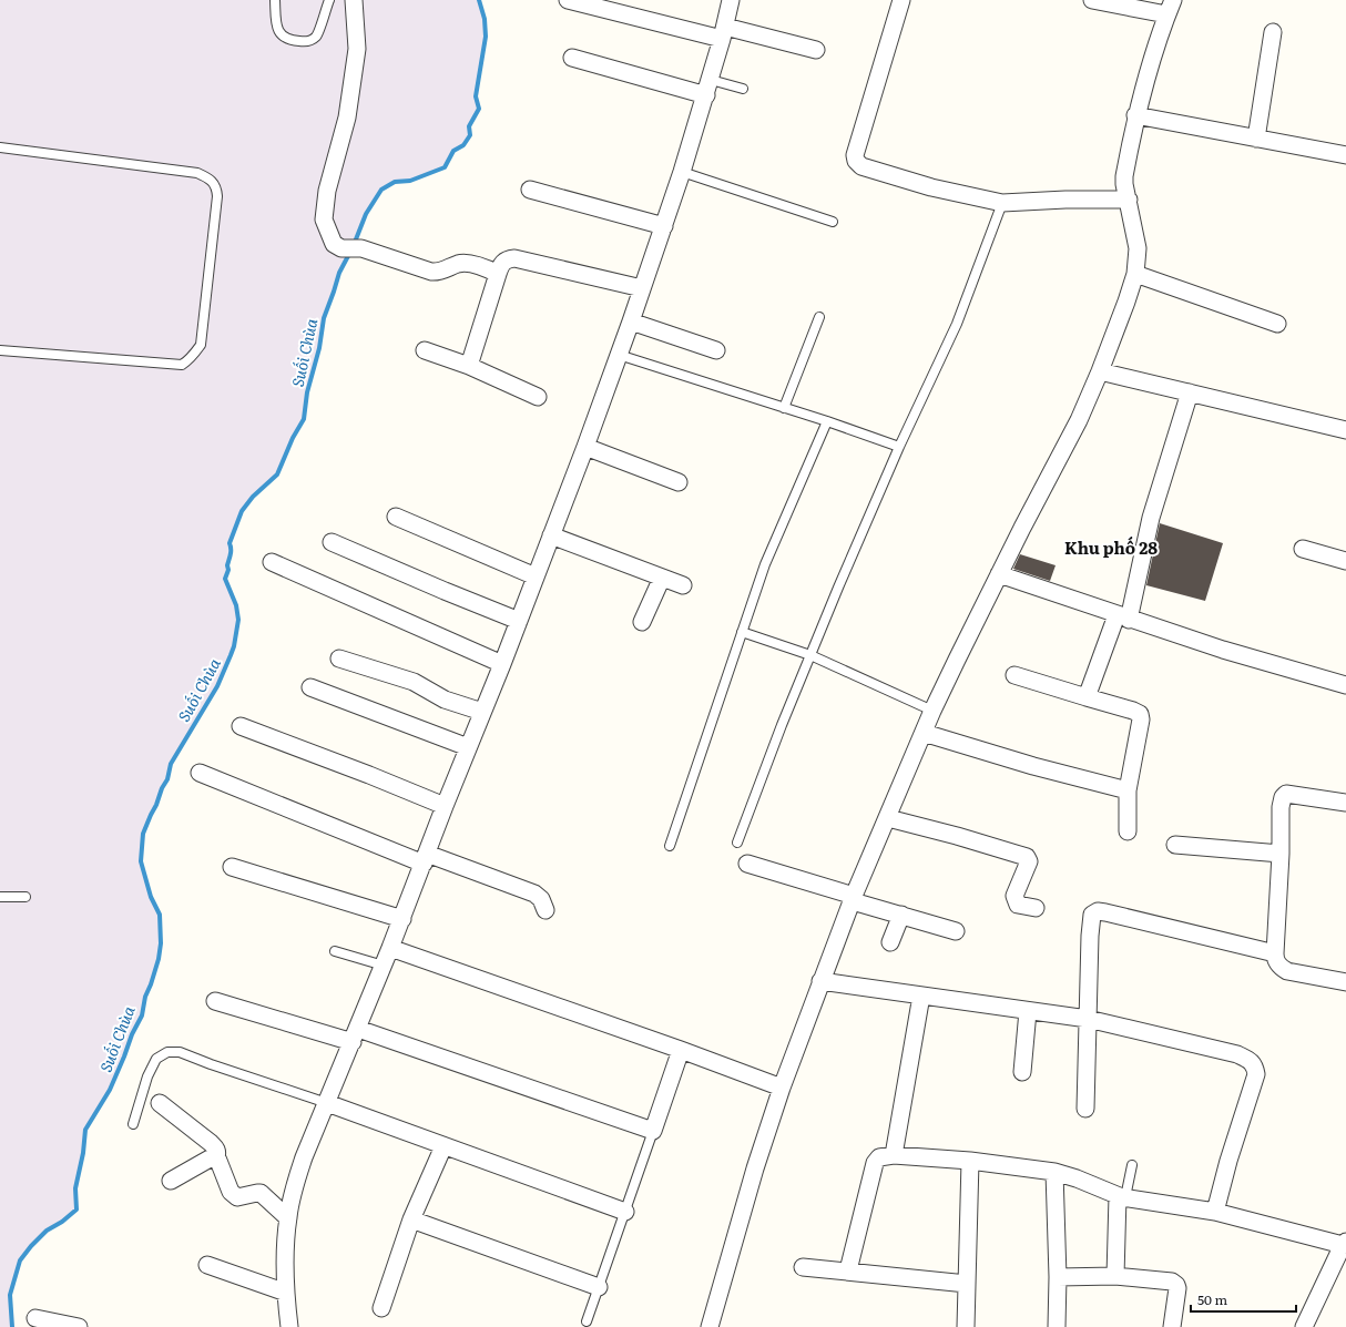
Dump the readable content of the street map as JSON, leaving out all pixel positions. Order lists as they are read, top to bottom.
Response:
{
  "districts": ["Khu phố 28"],
  "water": ["Suối Chùa"],
  "scale_bar": "50 m"
}
